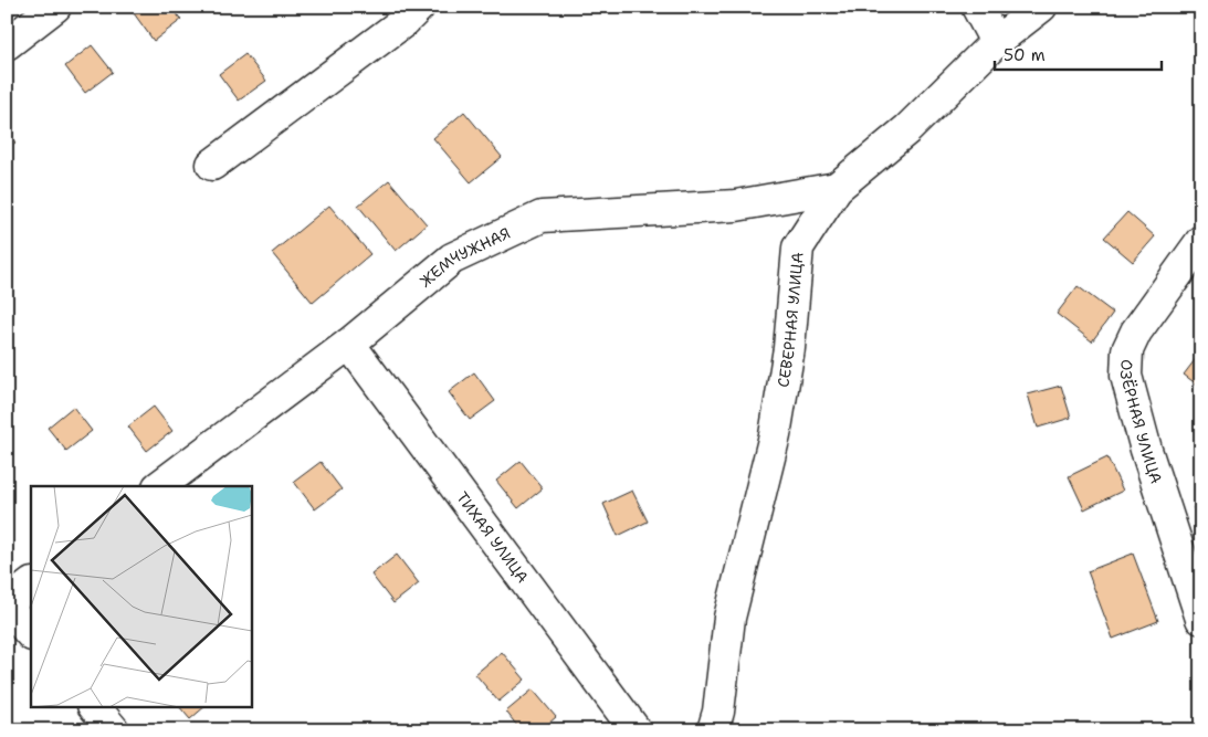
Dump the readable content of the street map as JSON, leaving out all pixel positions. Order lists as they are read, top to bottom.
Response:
{
  "streets": {
    "street": [
      "ЖЕМЧУЖНАЯ",
      "СЕВЕРНАЯ УЛИЦА",
      "ОЗЁРНАЯ УЛИЦА",
      "ТИХАЯ УЛИЦА"
    ]
  },
  "crossings": [
    ["ЖЕМЧУЖНАЯ", "СЕВЕРНАЯ УЛИЦА"],
    ["ЖЕМЧУЖНАЯ", "ТИХАЯ УЛИЦА"]
  ],
  "scale_bar": "50 m"
}
